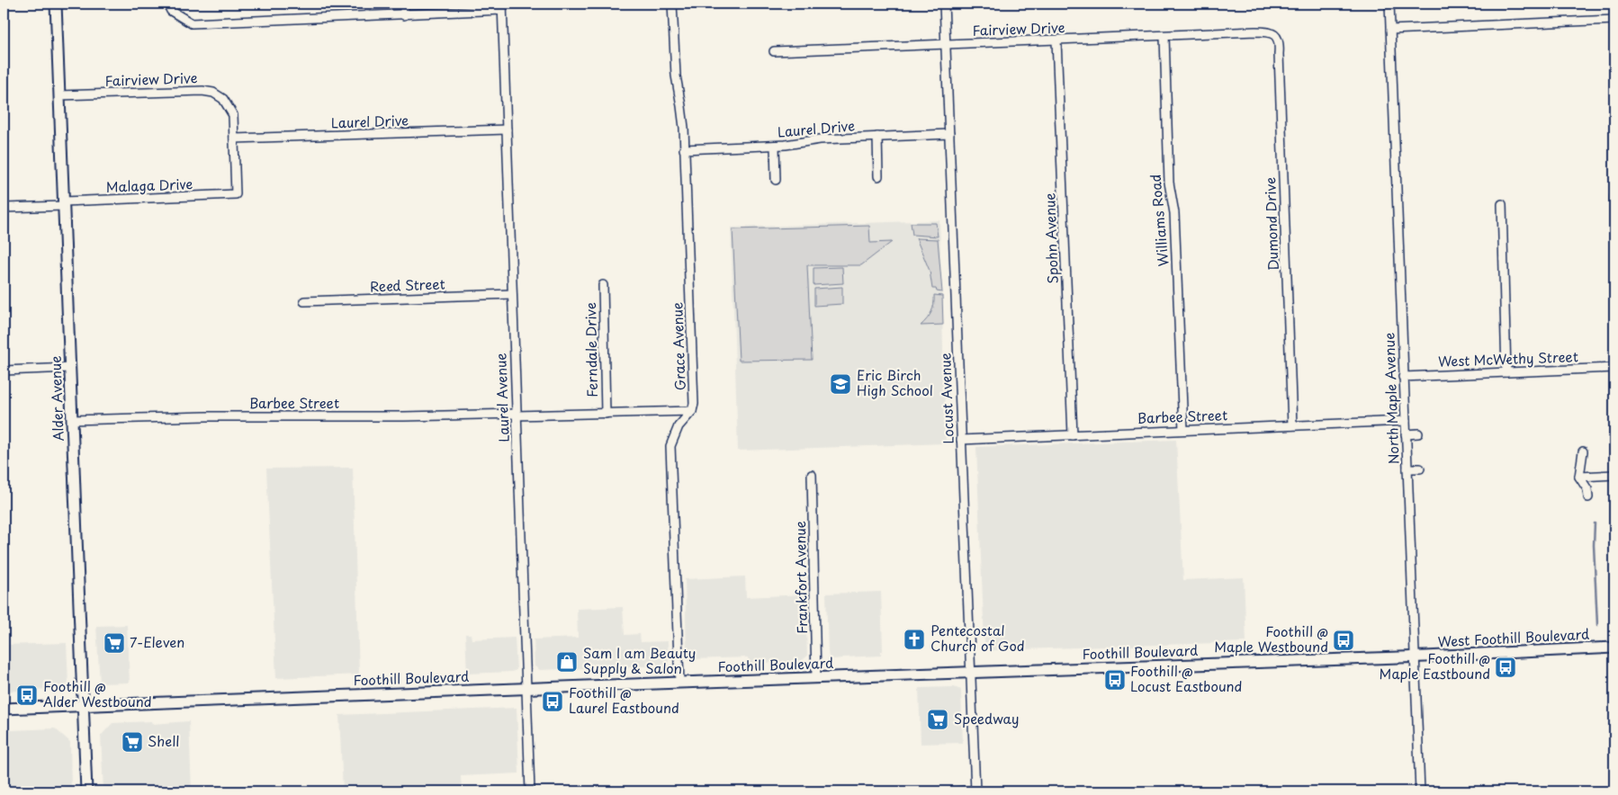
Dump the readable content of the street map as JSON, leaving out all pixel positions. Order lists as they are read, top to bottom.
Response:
{
  "streets": {
    "main road": ["Alder Avenue", "West Foothill Boulevard", "Foothill Boulevard"],
    "street": [
      "Fairview Drive",
      "Laurel Drive",
      "Malaga Drive",
      "Williams Road",
      "Dumond Drive",
      "Spohn Avenue",
      "Reed Street",
      "Grace Avenue",
      "Ferndale Drive",
      "West McWethy Street",
      "Laurel Avenue",
      "Locust Avenue",
      "North Maple Avenue",
      "Barbee Street",
      "Frankfort Avenue"
    ]
  },
  "crossings": [
    ["Fairview Drive", "Laurel Drive"],
    ["Fairview Drive", "Malaga Drive"],
    ["Fairview Drive", "Williams Road"],
    ["Fairview Drive", "Dumond Drive"],
    ["Fairview Drive", "Spohn Avenue"],
    ["Fairview Drive", "Alder Avenue"],
    ["Fairview Drive", "Locust Avenue"],
    ["Laurel Drive", "Grace Avenue"],
    ["Laurel Drive", "Laurel Avenue"],
    ["Laurel Drive", "Locust Avenue"],
    ["Malaga Drive", "Alder Avenue"],
    ["Williams Road", "Barbee Street"],
    ["Dumond Drive", "Barbee Street"],
    ["Spohn Avenue", "Barbee Street"],
    ["Reed Street", "Laurel Avenue"],
    ["Grace Avenue", "Barbee Street"],
    ["Ferndale Drive", "Barbee Street"],
    ["West McWethy Street", "North Maple Avenue"],
    ["Laurel Avenue", "Barbee Street"],
    ["Laurel Avenue", "Foothill Boulevard"],
    ["Alder Avenue", "Barbee Street"],
    ["Alder Avenue", "Foothill Boulevard"],
    ["Locust Avenue", "Barbee Street"],
    ["Locust Avenue", "Foothill Boulevard"],
    ["North Maple Avenue", "Barbee Street"],
    ["North Maple Avenue", "West Foothill Boulevard"],
    ["North Maple Avenue", "Foothill Boulevard"],
    ["Frankfort Avenue", "Foothill Boulevard"],
    ["West Foothill Boulevard", "Foothill Boulevard"]
  ],
  "places": {
    "school or university": ["Eric Birch High School"],
    "church": ["Pentecostal Church of God"],
    "bus stop": [
      "Foothill @ Maple Westbound",
      "Foothill @ Maple Eastbound",
      "Foothill @ Locust Eastbound",
      "Foothill @ Alder Westbound",
      "Foothill @ Laurel Eastbound"
    ],
    "supermarket": ["7-Eleven", "Speedway", "Shell"],
    "shop": ["Sam I am Beauty Supply & Salon"]
  }
}
